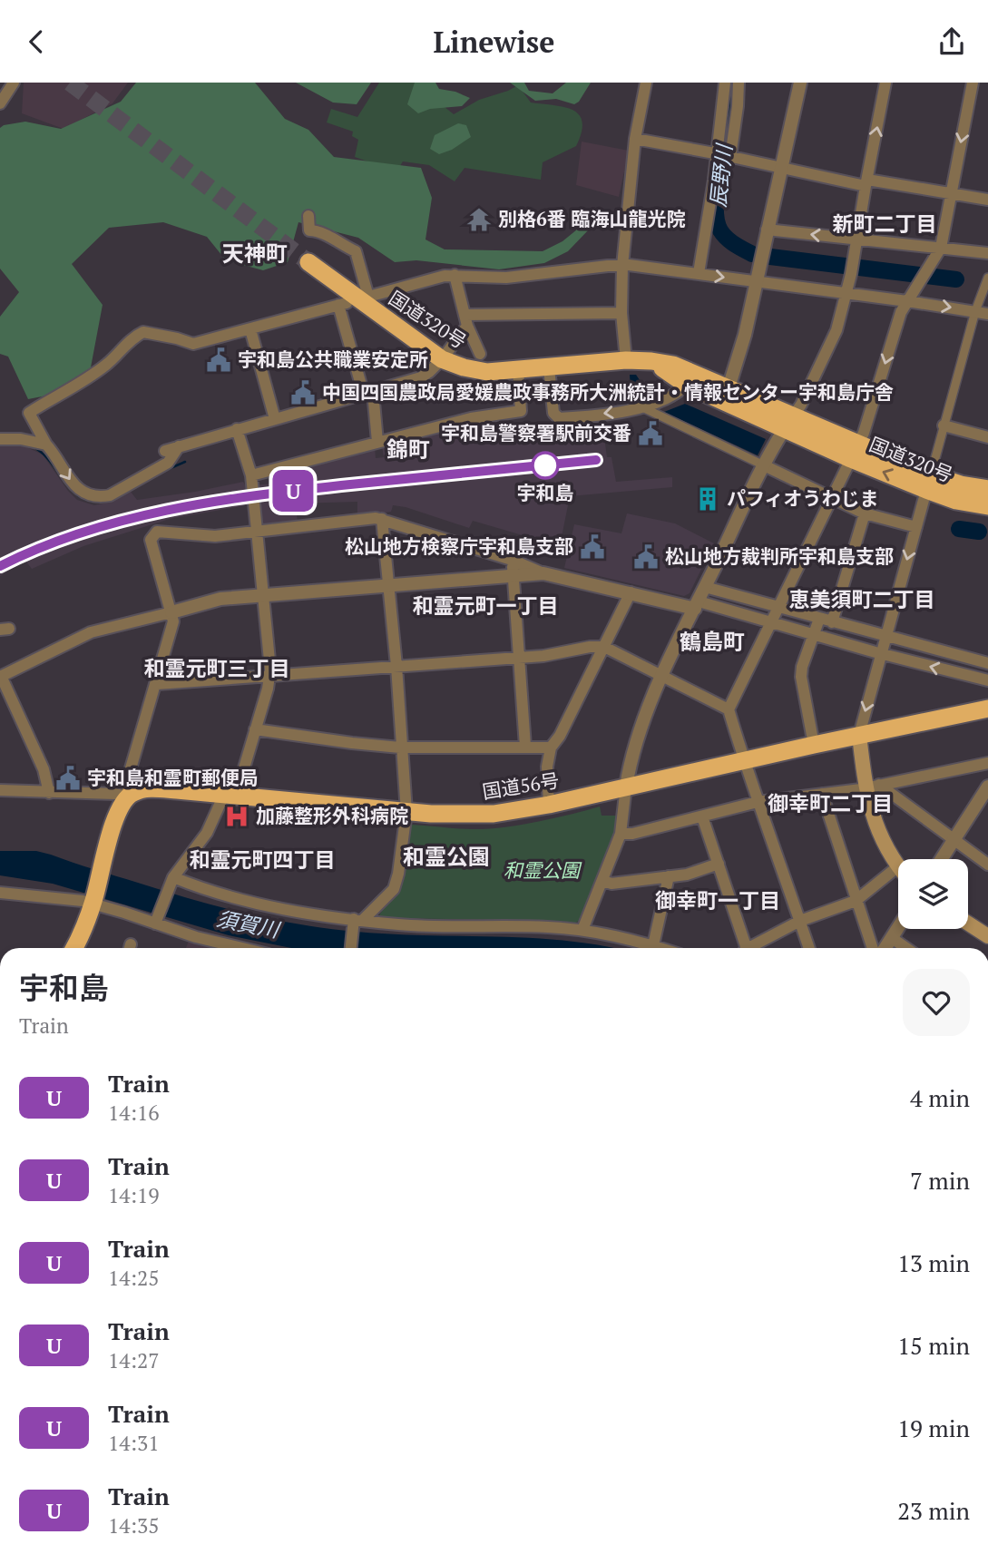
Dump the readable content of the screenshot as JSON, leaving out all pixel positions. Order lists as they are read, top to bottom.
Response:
{
  "streets": {
    "highway": ["国道320号", "国道56号"]
  },
  "districts": [
    "新町二丁目",
    "天神町",
    "錦町",
    "恵美須町二丁目",
    "和霊元町一丁目",
    "鶴島町",
    "和霊元町三丁目",
    "御幸町二丁目",
    "和霊公園",
    "和霊元町四丁目",
    "御幸町一丁目"
  ],
  "water": ["辰野川", "須賀川"],
  "parks": ["和霊公園"],
  "places": {
    "temple": ["別格6番 臨海山龍光院"],
    "public building": [
      "宇和島公共職業安定所",
      "中国四国農政局愛媛農政事務所大洲統計・情報センター宇和島庁舎",
      "宇和島警察署駅前交番",
      "松山地方検察庁宇和島支部",
      "松山地方裁判所宇和島支部",
      "宇和島和霊町郵便局"
    ],
    "other": ["宇和島"],
    "building": ["パフィオうわじま"],
    "hospital": ["加藤整形外科病院"]
  },
  "page": {
    "header": "Linewise",
    "on_map": "U",
    "heading": ["宇和島", "Train"],
    "list": [
      {
        "mark": "U",
        "name": "Train",
        "note": "14:16",
        "value": "4 min"
      },
      {
        "mark": "U",
        "name": "Train",
        "note": "14:19",
        "value": "7 min"
      },
      {
        "mark": "U",
        "name": "Train",
        "note": "14:25",
        "value": "13 min"
      },
      {
        "mark": "U",
        "name": "Train",
        "note": "14:27",
        "value": "15 min"
      },
      {
        "mark": "U",
        "name": "Train",
        "note": "14:31",
        "value": "19 min"
      },
      {
        "mark": "U",
        "name": "Train",
        "note": "14:35",
        "value": "23 min"
      }
    ]
  }
}
